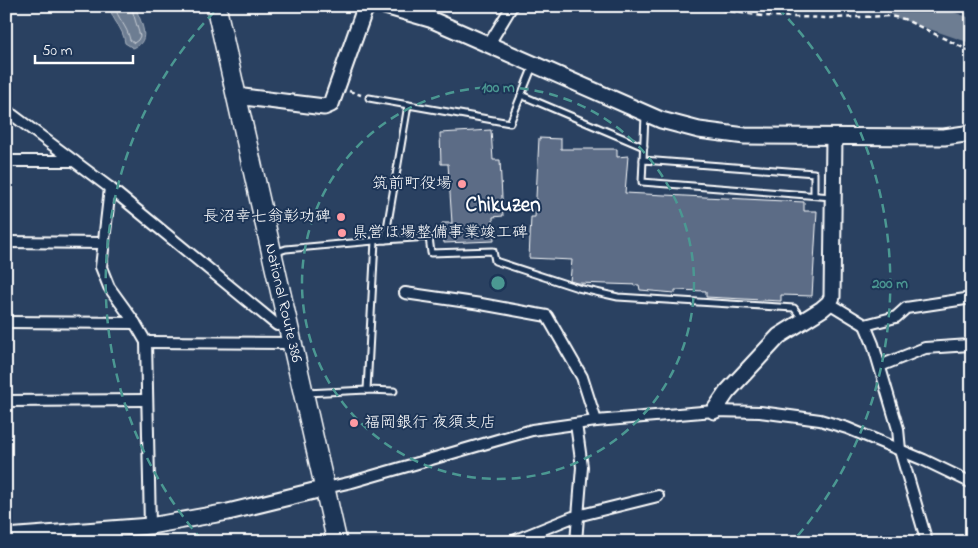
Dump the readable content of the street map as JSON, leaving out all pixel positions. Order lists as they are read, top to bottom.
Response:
{
  "streets": {
    "highway": ["National Route 386"]
  },
  "districts": ["Chikuzen"],
  "places": [
    "筑前町役場",
    "長沼幸七翁彰功碑",
    "県営ほ場整備事業竣工碑",
    "福岡銀行 夜須支店"
  ],
  "scale_bar": "50 m",
  "rings": ["100 m", "200 m"]
}
